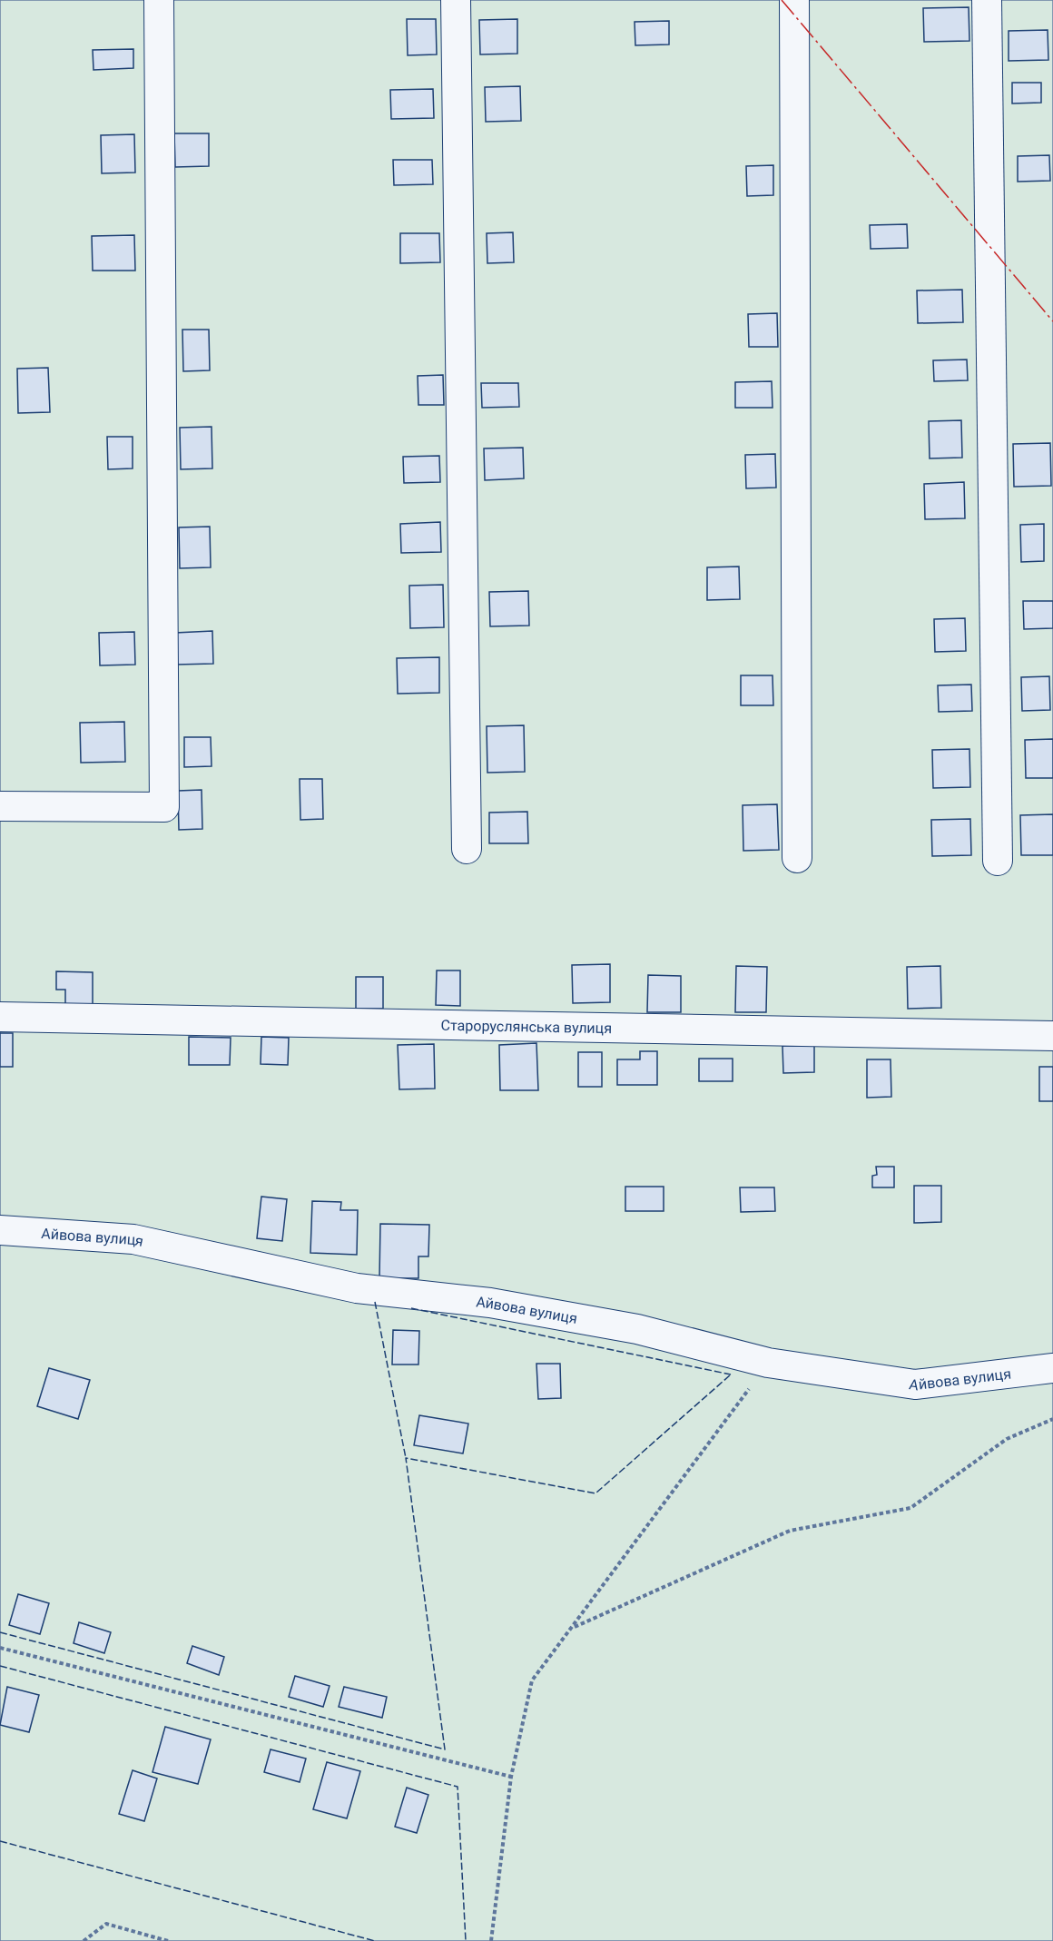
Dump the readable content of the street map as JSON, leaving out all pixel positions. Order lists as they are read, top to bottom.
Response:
{
  "streets": {
    "street": ["Староруслянська вулиця", "Айвова вулиця"]
  }
}
